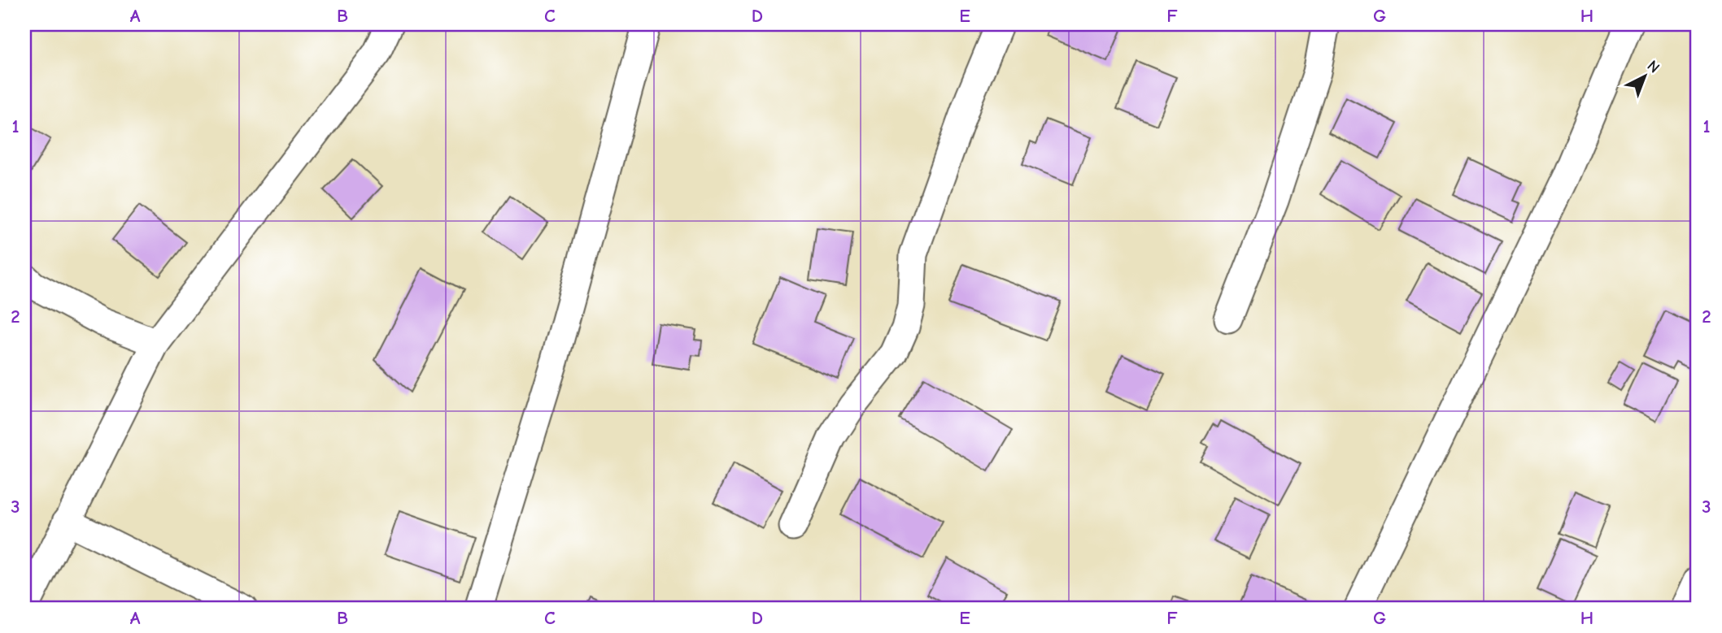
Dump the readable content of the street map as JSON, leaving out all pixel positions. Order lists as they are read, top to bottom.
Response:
{
  "north": "top right",
  "grid": {
    "columns": [
      "A",
      "B",
      "C",
      "D",
      "E",
      "F",
      "G",
      "H"
    ],
    "rows": ["1", "2", "3"]
  }
}
